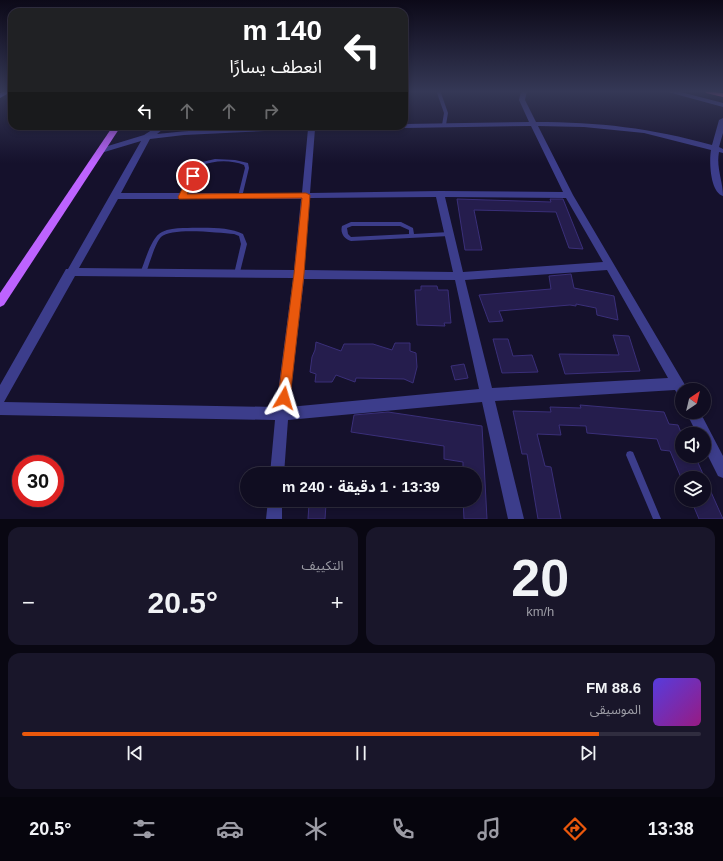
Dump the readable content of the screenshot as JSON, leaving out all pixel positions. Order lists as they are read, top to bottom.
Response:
{
  "north": "top right",
  "page": {
    "turn": ["140 m", "انعطف يسارًا"],
    "limit": "30",
    "trip": "13:39 · 1 دقيقة · 240 m",
    "tile": [
      ["20", "km/h"],
      "التكييف"
    ],
    "heat": ["−", "20.5°", "+"],
    "song": ["88.6 FM", "الموسيقى"],
    "tabs": ["13:38", "20.5°"]
  }
}
